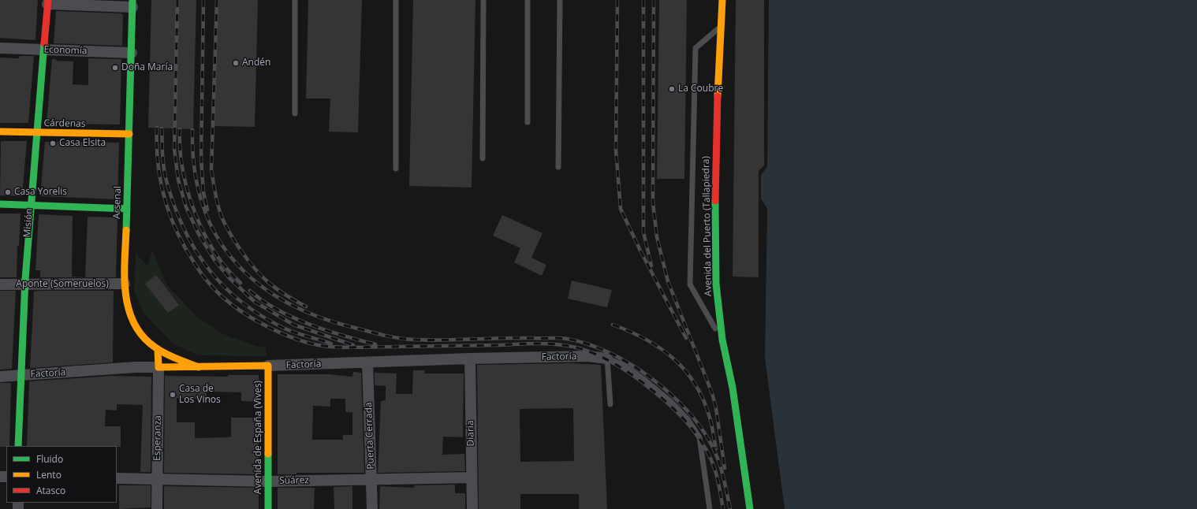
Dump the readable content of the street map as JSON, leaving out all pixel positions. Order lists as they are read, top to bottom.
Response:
{
  "streets": {
    "street": [
      "Economía",
      "Cárdenas",
      "Arsenal",
      "Misión",
      "Avenida del Puerto (Tallapiedra)",
      "Aponte (Someruelos)",
      "Factoría",
      "Diaria",
      "Puerta Cerrada",
      "Avenida de España (Vives)",
      "Esperanza",
      "Suárez"
    ]
  },
  "crossings": [
    ["Economía", "Arsenal"],
    ["Economía", "Misión"],
    ["Cárdenas", "Arsenal"],
    ["Cárdenas", "Misión"],
    ["Arsenal", "Aponte (Someruelos)"],
    ["Arsenal", "Factoría"],
    ["Misión", "Aponte (Someruelos)"],
    ["Misión", "Factoría"],
    ["Factoría", "Diaria"],
    ["Factoría", "Puerta Cerrada"],
    ["Factoría", "Avenida de España (Vives)"],
    ["Factoría", "Esperanza"],
    ["Diaria", "Suárez"],
    ["Puerta Cerrada", "Suárez"],
    ["Avenida de España (Vives)", "Suárez"],
    ["Esperanza", "Suárez"]
  ],
  "places": [
    "Andén",
    "Doña María",
    "La Coubre",
    "Casa Elsita",
    "Casa Yorelis",
    "Casa de Los Vinos"
  ],
  "legend": ["Fluido", "Lento", "Atasco"]
}
